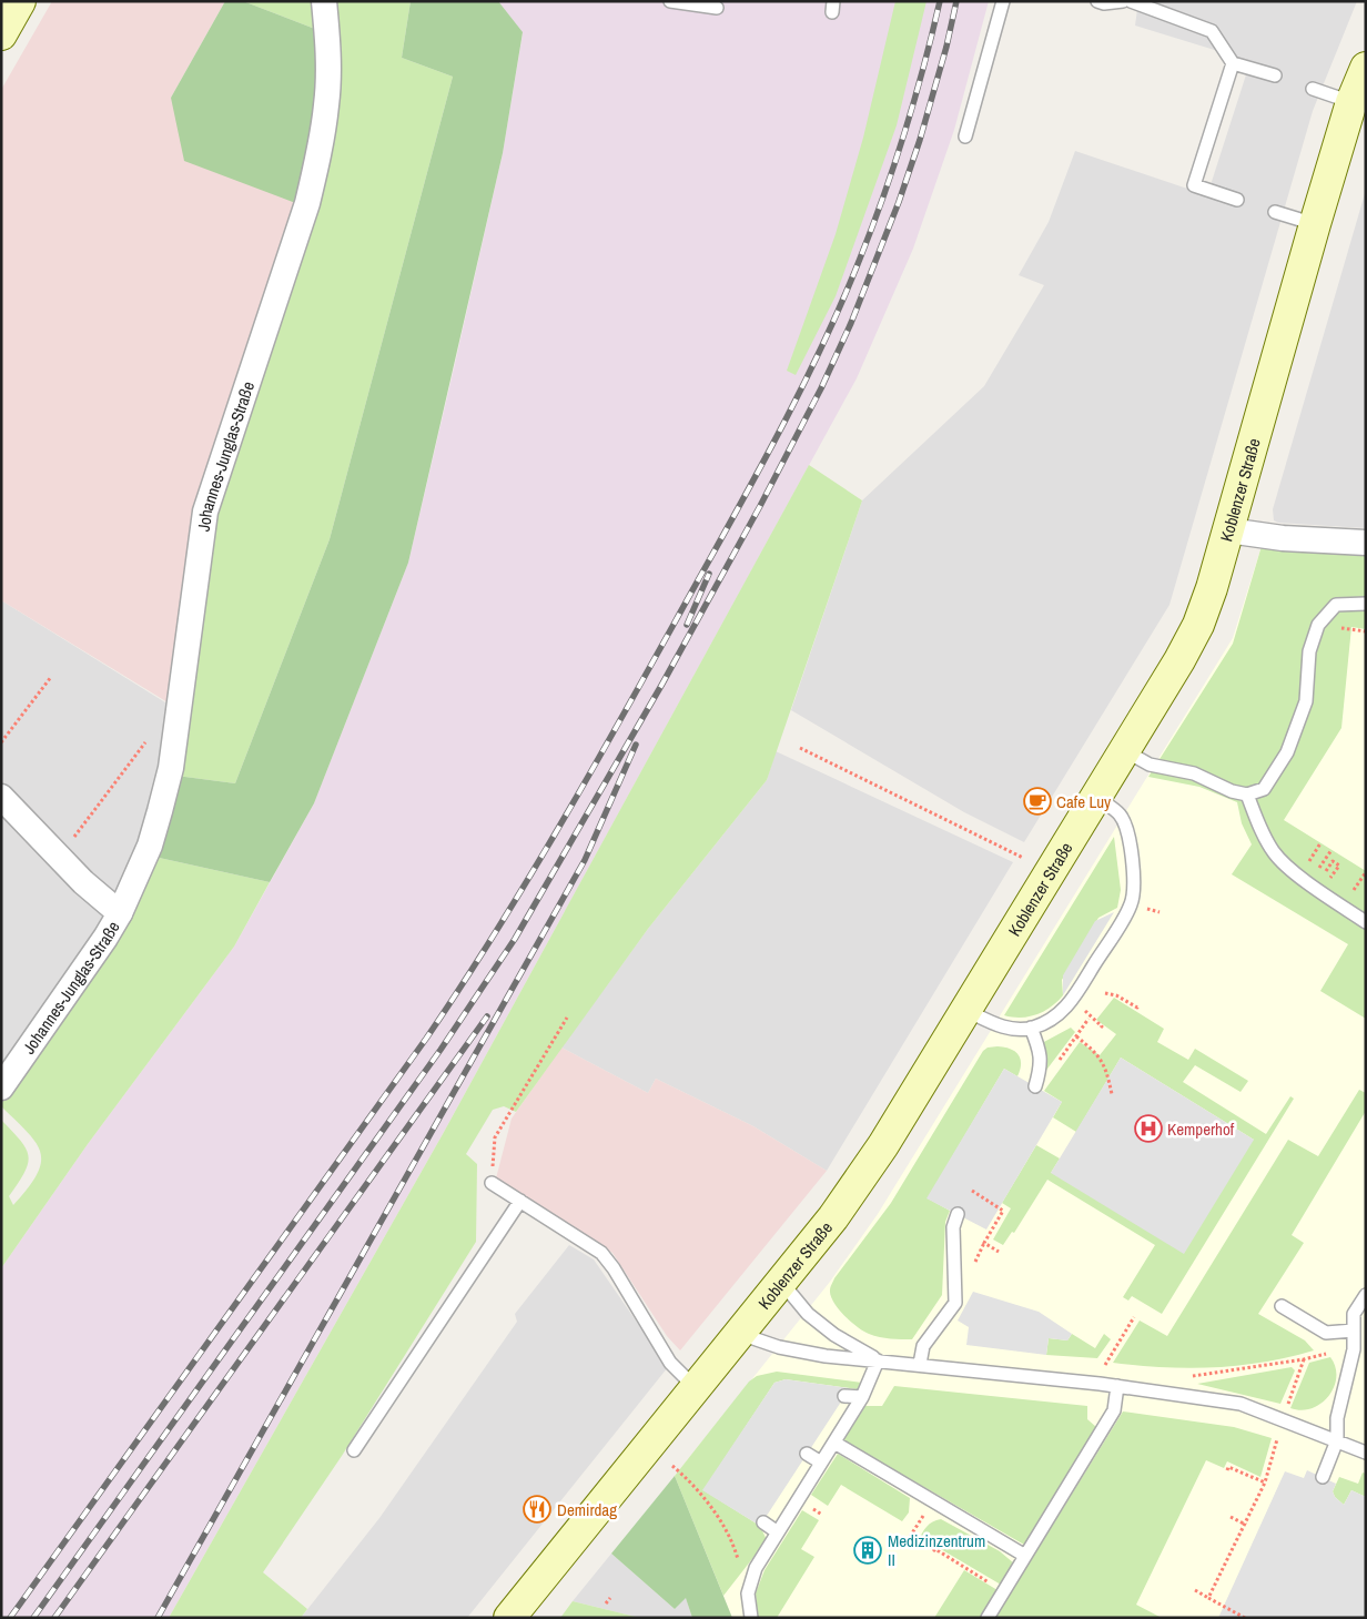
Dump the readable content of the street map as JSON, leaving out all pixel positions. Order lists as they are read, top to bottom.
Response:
{
  "streets": {
    "street": ["Johannes-Junglas-Straße", "Koblenzer Straße"]
  },
  "places": {
    "cafe": ["Cafe Luy"],
    "hospital": ["Kemperhof"],
    "restaurant": ["Demirdag"],
    "building": ["Medizinzentrum II"]
  }
}
